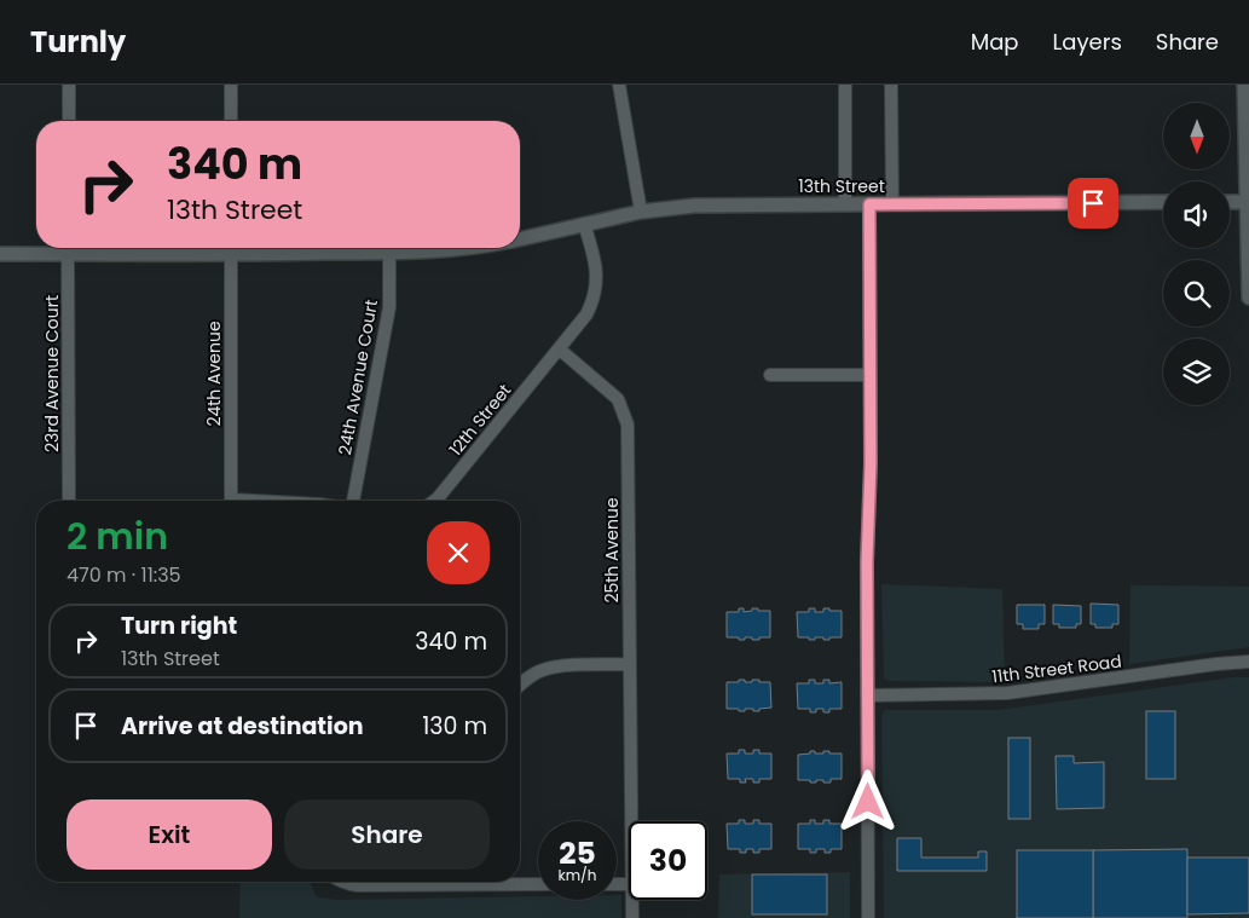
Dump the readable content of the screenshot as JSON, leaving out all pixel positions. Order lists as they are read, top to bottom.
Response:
{
  "streets": {
    "street": [
      "13th Street",
      "23rd Avenue Court",
      "24th Avenue",
      "24th Avenue Court",
      "12th Street",
      "25th Avenue",
      "11th Street Road"
    ]
  },
  "crossings": [
    ["13th Street", "24th Avenue"],
    ["13th Street", "24th Avenue Court"],
    ["12th Street", "25th Avenue"]
  ],
  "north": "bottom",
  "page": {
    "header": "Turnly",
    "nav": ["Map", "Layers", "Share"],
    "turn": ["340 m", "13th Street"],
    "heading": ["2 min", "470 m · 11:35"],
    "list": [
      {
        "name": "Turn right",
        "note": "13th Street",
        "value": "340 m"
      },
      {
        "name": "Arrive at destination",
        "value": "130 m"
      }
    ],
    "buttons": ["Exit", "Share"],
    "speed": "25 km/h",
    "limit": "30"
  }
}
